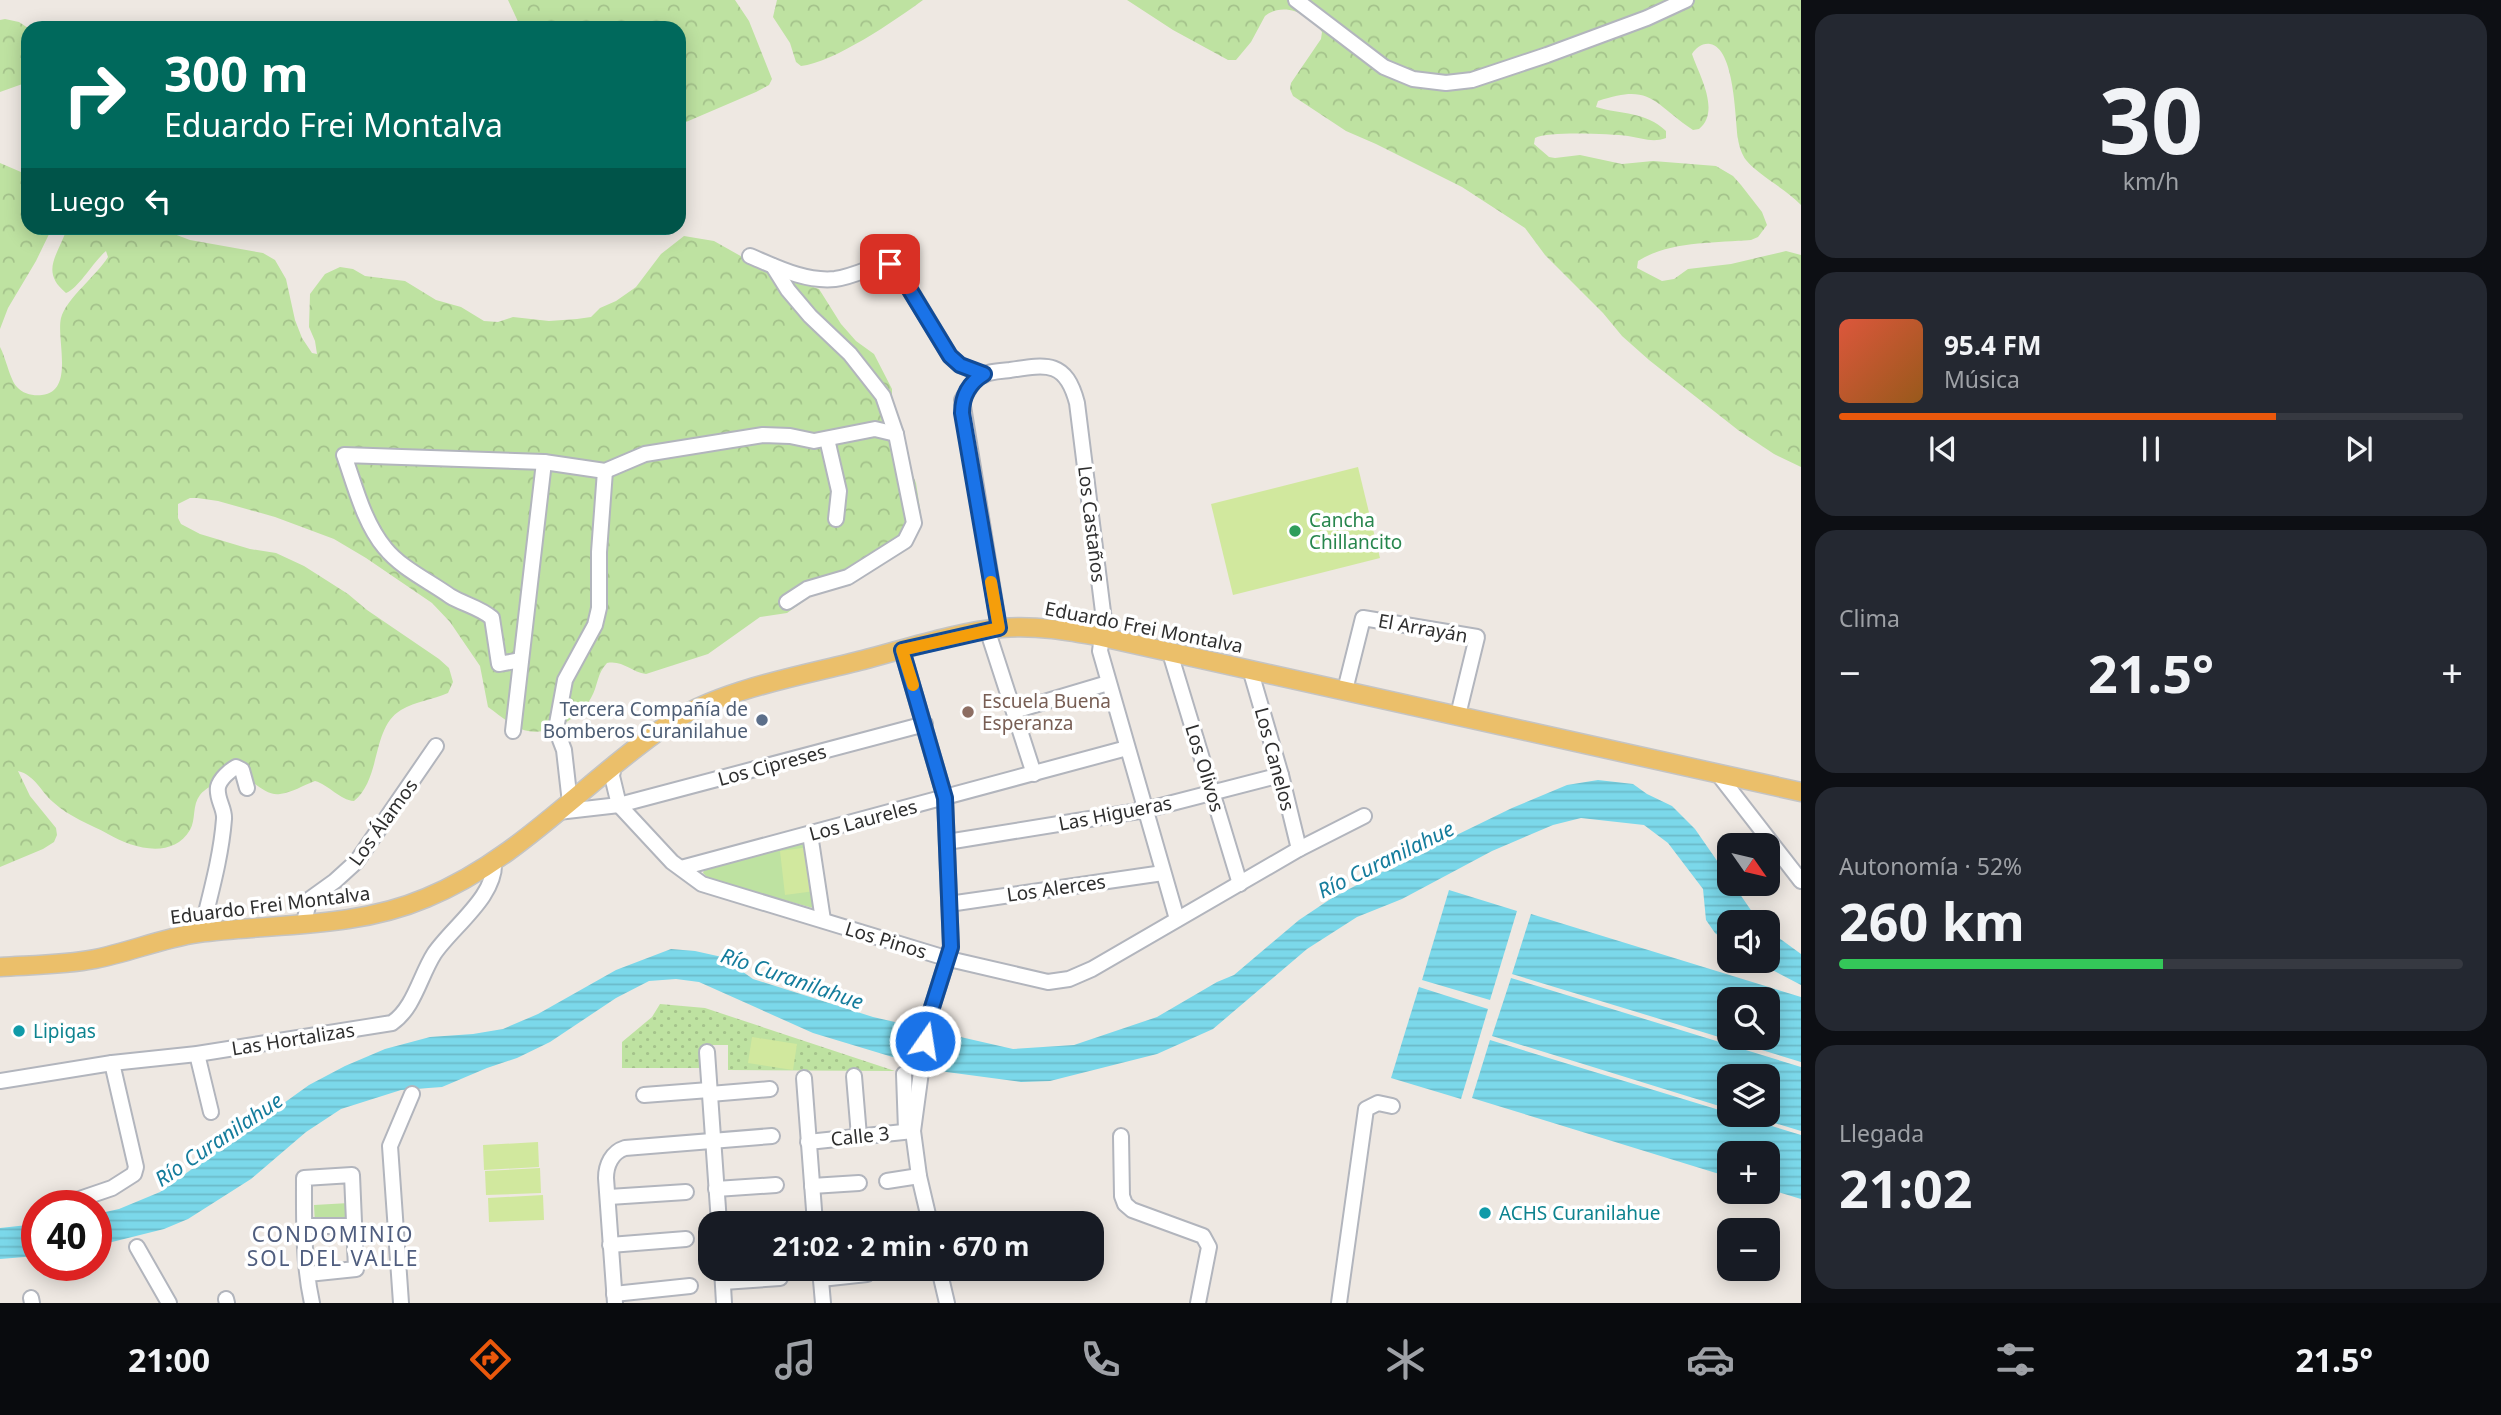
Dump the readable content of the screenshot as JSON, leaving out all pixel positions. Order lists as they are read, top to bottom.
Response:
{
  "streets": {
    "main road": ["Eduardo Frei Montalva"],
    "street": [
      "Los Castaños",
      "El Arrayán",
      "Los Canelos",
      "Los Cipreses",
      "Los Olivos",
      "Las Higueras",
      "Los Laureles",
      "Los Álamos",
      "Los Alerces",
      "Los Pinos",
      "Las Hortalizas",
      "Calle 3"
    ]
  },
  "crossings": [
    ["Los Castaños", "Eduardo Frei Montalva"],
    ["Los Castaños", "Las Higueras"],
    ["Los Castaños", "Los Laureles"],
    ["Los Castaños", "Los Alerces"],
    ["Los Castaños", "Los Pinos"],
    ["Eduardo Frei Montalva", "El Arrayán"],
    ["Eduardo Frei Montalva", "Los Canelos"],
    ["Eduardo Frei Montalva", "Los Olivos"],
    ["Eduardo Frei Montalva", "Los Álamos"],
    ["Eduardo Frei Montalva", "Las Hortalizas"],
    ["Los Canelos", "Las Higueras"],
    ["Los Canelos", "Los Pinos"],
    ["Los Cipreses", "Los Pinos"],
    ["Los Olivos", "Las Higueras"],
    ["Los Olivos", "Los Pinos"],
    ["Los Laureles", "Los Pinos"]
  ],
  "districts": ["CONDOMINIO SOL DEL VALLE"],
  "water": ["Río Curanilahue"],
  "places": [
    "Cancha Chillancito",
    "Escuela Buena Esperanza",
    "Tercera Compañía de Bomberos Curanilahue",
    "Lipigas",
    "ACHS Curanilahue"
  ],
  "north": "bottom right",
  "page": {
    "tile": [
      ["30", "km/h"],
      "Clima",
      ["Autonomía · 52%", "260 km"],
      ["Llegada", "21:02"]
    ],
    "turn": ["300 m", "Eduardo Frei Montalva"],
    "then": "Luego",
    "song": ["95.4 FM", "Música"],
    "heat": ["−", "21.5°", "+"],
    "map_buttons": ["+", "−"],
    "limit": "40",
    "trip": "21:02 · 2 min · 670 m",
    "tabs": ["21:00", "21.5°"]
  }
}
